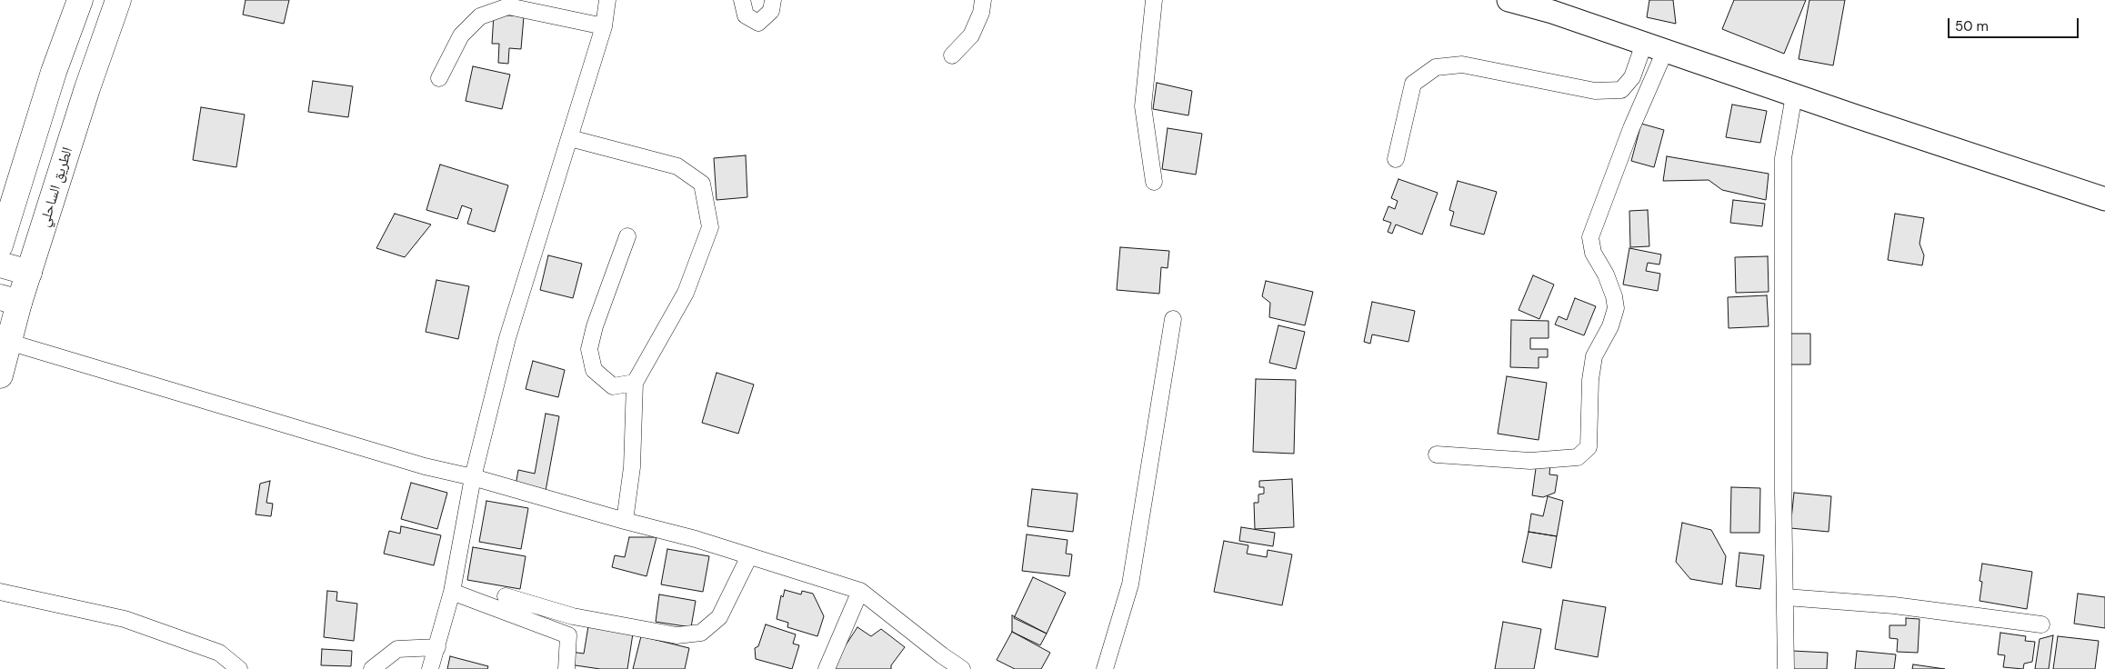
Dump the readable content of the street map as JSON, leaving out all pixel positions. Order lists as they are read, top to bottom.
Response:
{
  "streets": {
    "main road": ["الطريق الساحلي"]
  },
  "scale_bar": "50 m"
}
